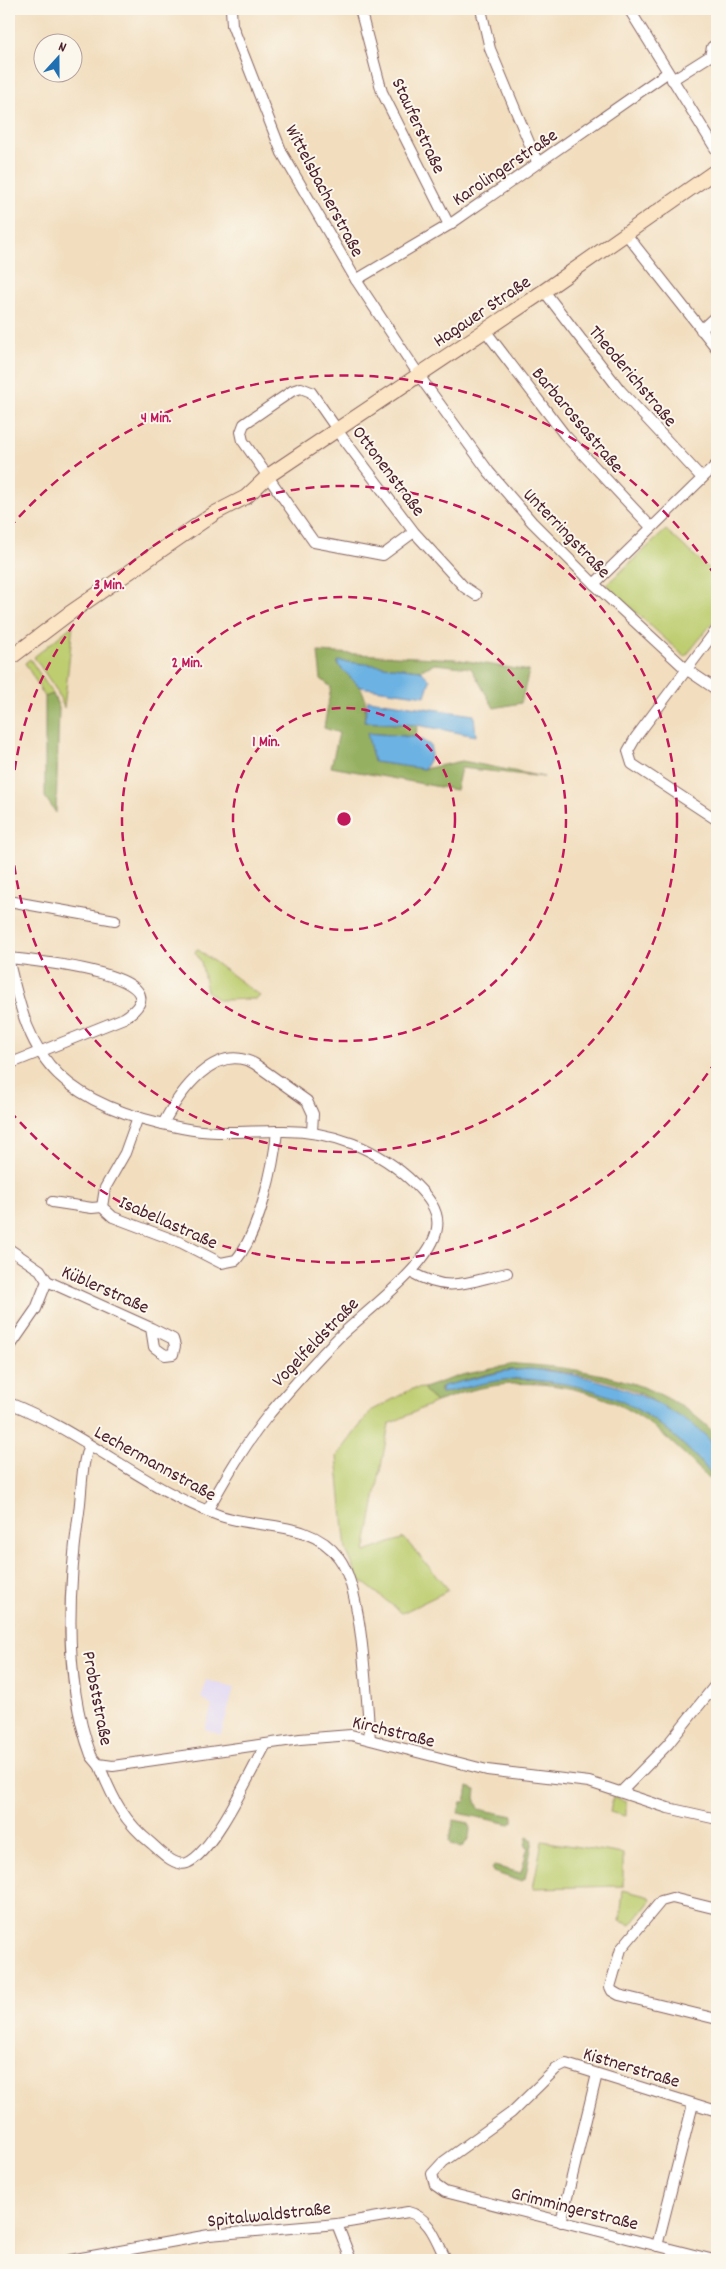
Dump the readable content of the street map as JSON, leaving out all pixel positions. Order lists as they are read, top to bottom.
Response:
{
  "streets": {
    "street": [
      "Stauferstraße",
      "Karolingerstraße",
      "Wittelsbacherstraße",
      "Hagauer Straße",
      "Theoderichstraße",
      "Barbarossastraße",
      "Ottonenstraße",
      "Unterringstraße",
      "Isabellastraße",
      "Küblerstraße",
      "Vogelfeldstraße",
      "Lechermannstraße",
      "Probststraße",
      "Kirchstraße",
      "Kistnerstraße",
      "Grimmingerstraße",
      "Spitalwaldstraße"
    ]
  },
  "crossings": [
    ["Stauferstraße", "Karolingerstraße"],
    ["Karolingerstraße", "Wittelsbacherstraße"],
    ["Wittelsbacherstraße", "Hagauer Straße"],
    ["Wittelsbacherstraße", "Unterringstraße"],
    ["Hagauer Straße", "Theoderichstraße"],
    ["Hagauer Straße", "Barbarossastraße"],
    ["Hagauer Straße", "Ottonenstraße"],
    ["Hagauer Straße", "Unterringstraße"],
    ["Vogelfeldstraße", "Lechermannstraße"],
    ["Lechermannstraße", "Probststraße"],
    ["Lechermannstraße", "Kirchstraße"],
    ["Probststraße", "Kirchstraße"],
    ["Kistnerstraße", "Grimmingerstraße"]
  ],
  "north": "top",
  "rings": [
    "4 Min.",
    "3 Min.",
    "2 Min.",
    "1 Min."
  ]
}
